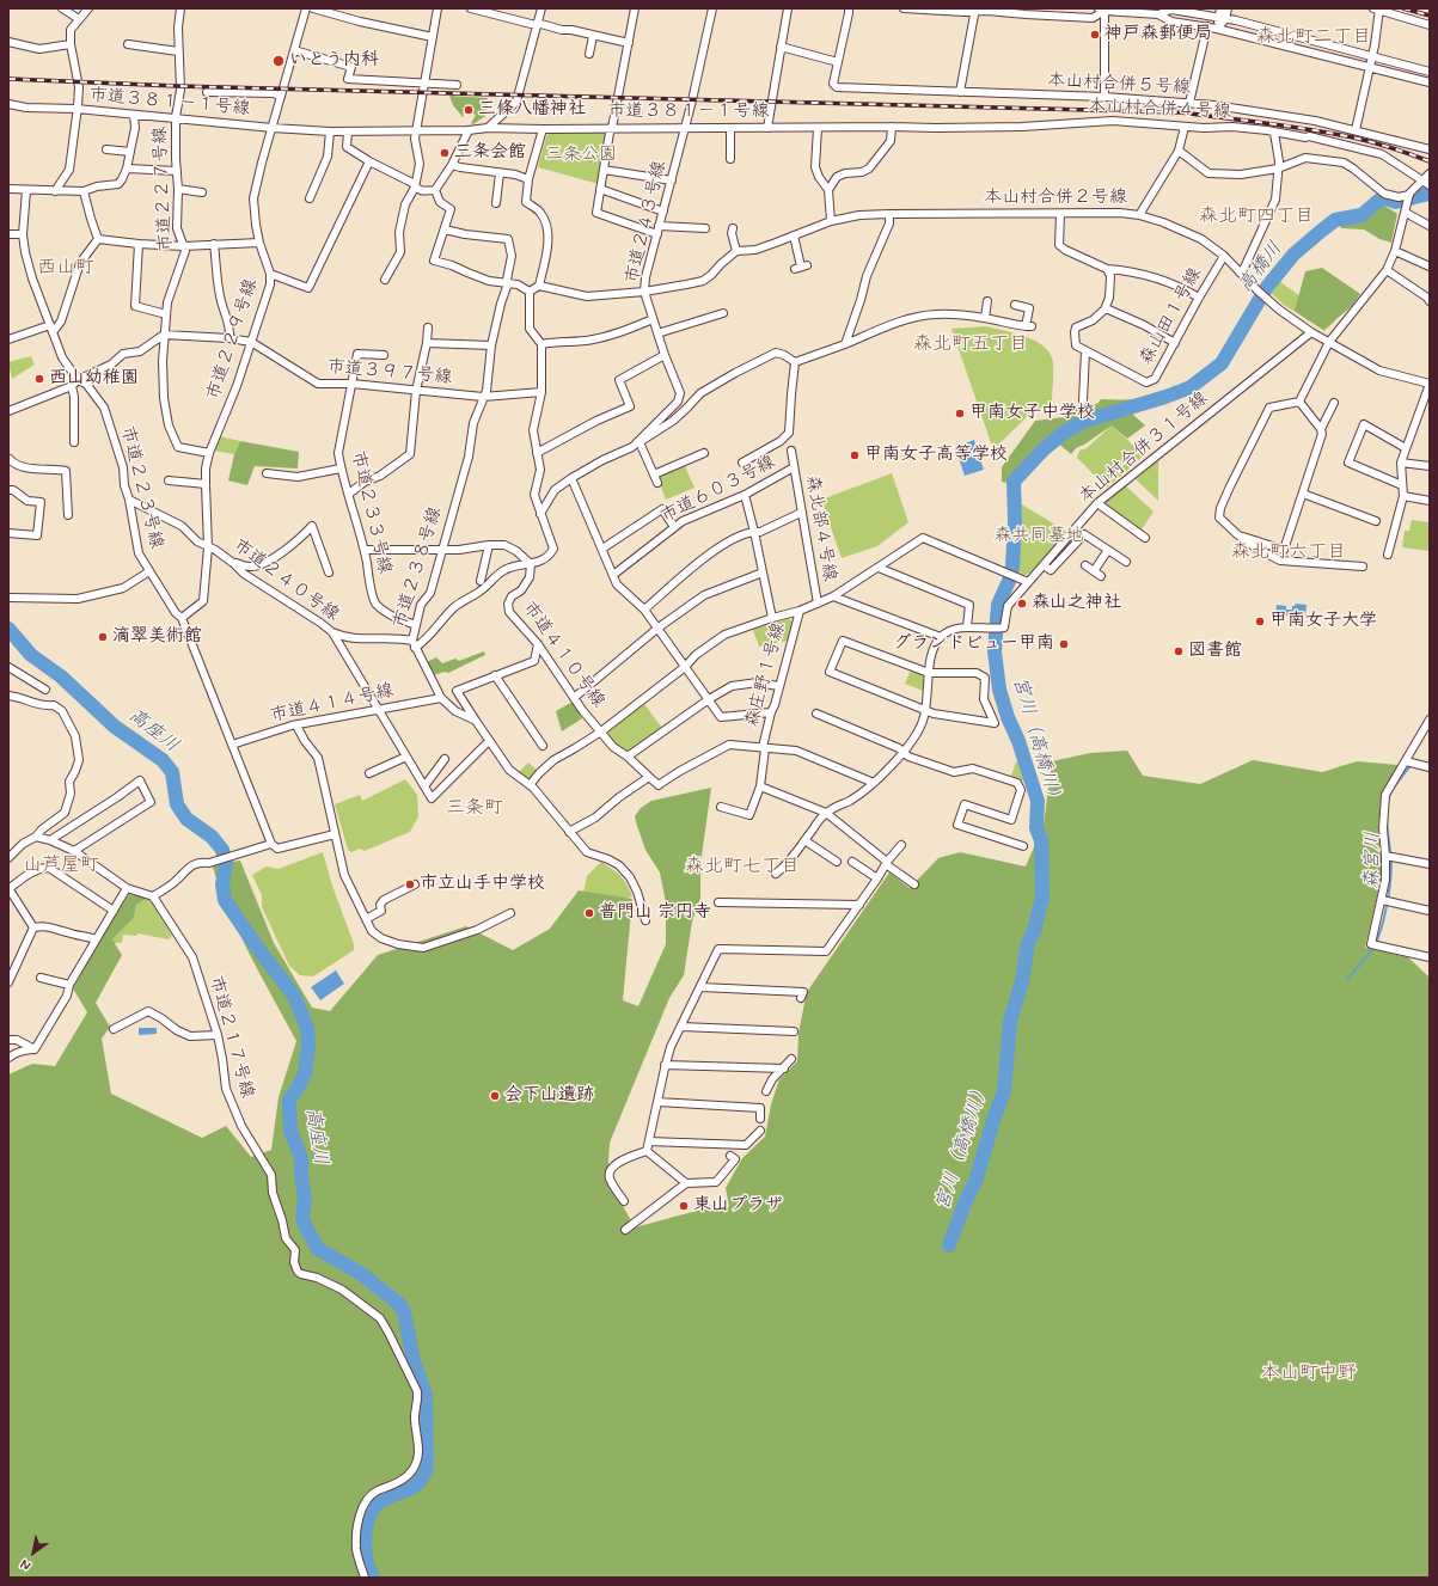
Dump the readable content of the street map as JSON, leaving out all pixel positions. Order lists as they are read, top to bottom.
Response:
{
  "streets": {
    "street": [
      "本山村合併５号線",
      "市道３８１－１号線",
      "本山村合併４号線",
      "市道２２７号線",
      "本山村合併２号線",
      "市道２４３号線",
      "森山田１号線",
      "市道２２９号線",
      "市道３９７号線",
      "本山村合併３１号線",
      "市道２２３号線",
      "市道６０３号線",
      "市道２３３号線",
      "森北部４号線",
      "市道２３８号線",
      "市道２４０号線",
      "市道４１０号線",
      "森庄野１号線",
      "市道４１４号線",
      "市道２１７号線"
    ]
  },
  "crossings": [
    ["市道３８１－１号線", "本山村合併４号線"],
    ["市道３８１－１号線", "市道２２７号線"],
    ["市道３８１－１号線", "市道２４３号線"],
    ["市道３８１－１号線", "市道２２９号線"],
    ["市道２２７号線", "市道２２９号線"],
    ["市道２２７号線", "市道３９７号線"],
    ["本山村合併２号線", "森山田１号線"],
    ["本山村合併２号線", "本山村合併３１号線"],
    ["市道２２９号線", "市道３９７号線"],
    ["市道２２９号線", "市道２２３号線"],
    ["市道２２９号線", "市道２４０号線"],
    ["市道３９７号線", "市道２３３号線"],
    ["市道３９７号線", "市道２３８号線"],
    ["本山村合併３１号線", "森北部４号線"],
    ["市道２２３号線", "市道２４０号線"],
    ["市道２２３号線", "市道４１４号線"],
    ["市道６０３号線", "森北部４号線"],
    ["市道２３３号線", "市道２３８号線"],
    ["市道２３８号線", "市道４１４号線"],
    ["市道２４０号線", "市道４１４号線"]
  ],
  "districts": [
    "森北町二丁目",
    "森北町四丁目",
    "西山町",
    "森北町五丁目",
    "森北町六丁目",
    "三条町",
    "山芦屋町",
    "森北町七丁目",
    "本山町中野"
  ],
  "water": [
    "高橋川",
    "高座川",
    "宮川（高橋川）",
    "森宮川"
  ],
  "parks": ["三条公園", "森共同墓地"],
  "places": [
    "神戸森郵便局",
    "いとう内科",
    "三條八幡神社",
    "三条会館",
    "西山幼稚園",
    "甲南女子中学校",
    "甲南女子高等学校",
    "森山之神社",
    "甲南女子大学",
    "滴翠美術館",
    "グランドビュー甲南",
    "図書館",
    "市立山手中学校",
    "普門山 宗円寺",
    "会下山遺跡",
    "東山プラザ"
  ],
  "north": "bottom left"
}
